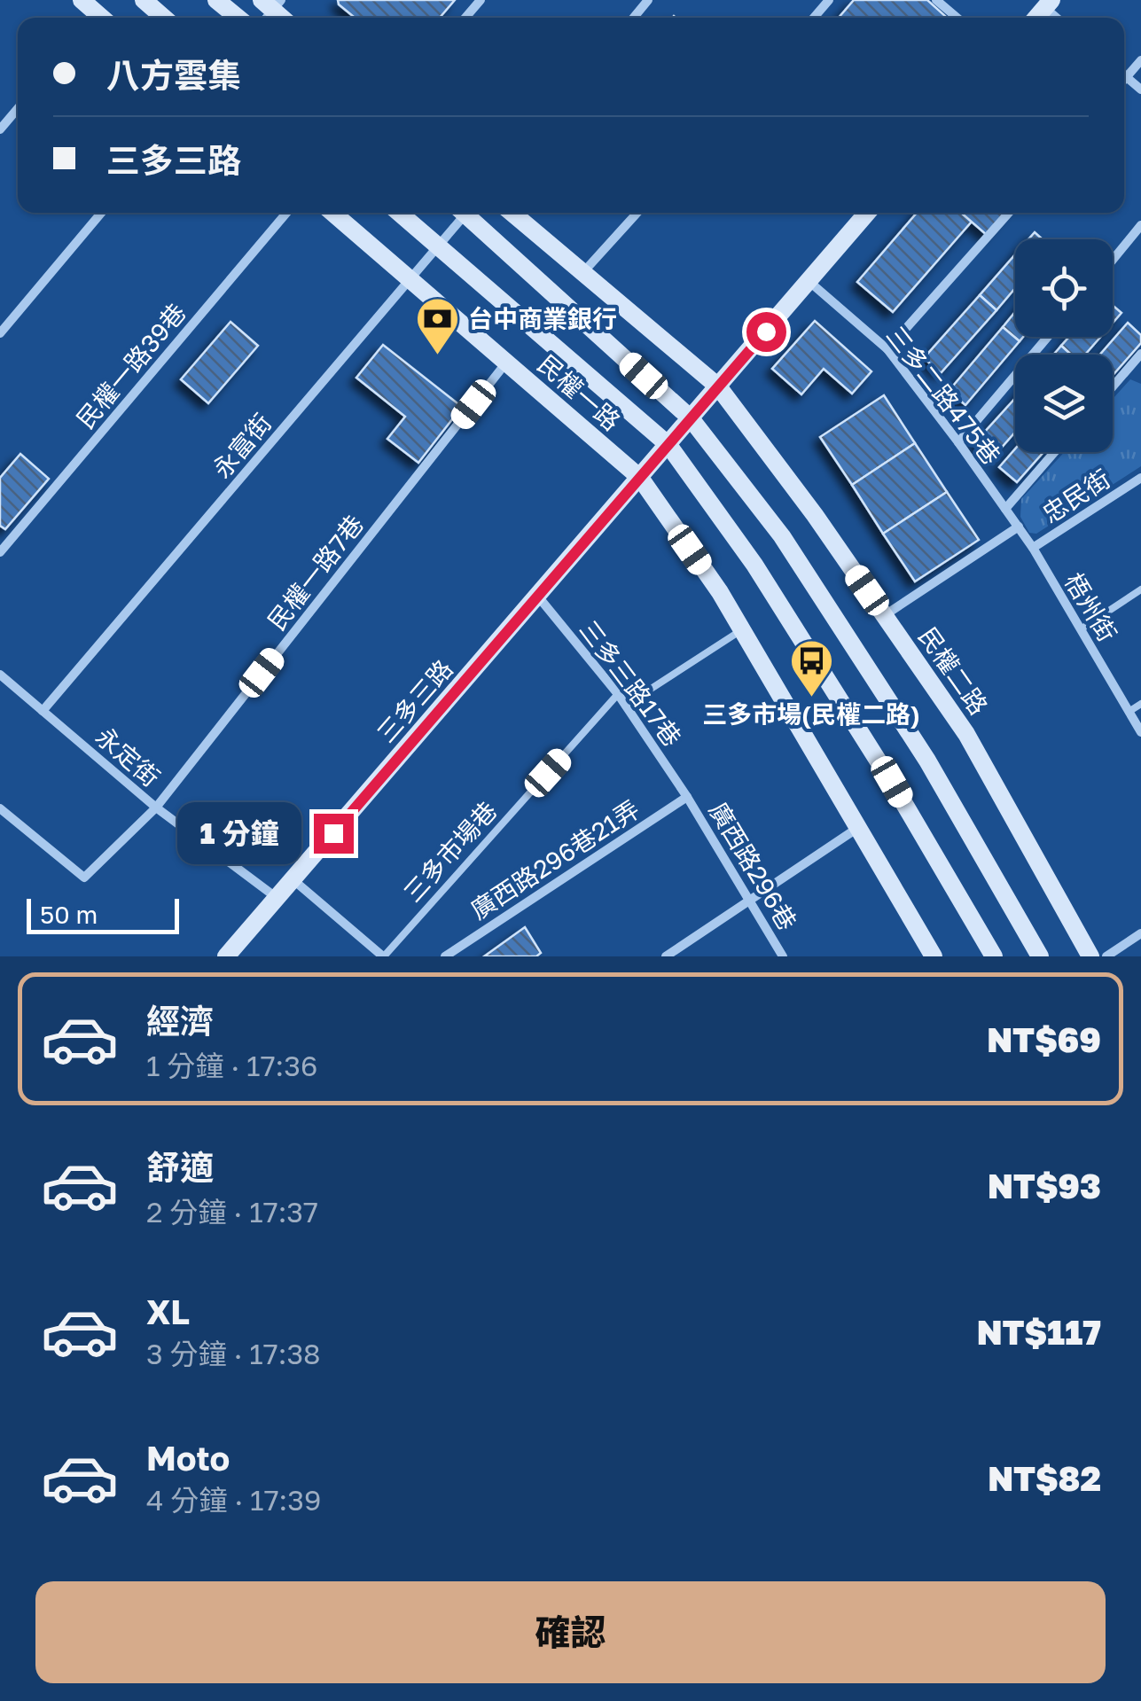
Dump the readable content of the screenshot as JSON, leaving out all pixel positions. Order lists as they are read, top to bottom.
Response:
{
  "streets": {
    "street": [
      "民權一路39巷",
      "民權一路",
      "三多二路475巷",
      "永富街",
      "忠民街",
      "民權一路7巷",
      "梧州街",
      "民權二路",
      "三多三路17巷",
      "三多三路",
      "永定街",
      "廣西路296巷21弄",
      "廣西路296巷"
    ],
    "lane": ["三多市場巷"]
  },
  "crossings": [
    ["民權一路", "永富街"],
    ["民權一路", "民權一路7巷"],
    ["民權一路", "三多三路"],
    ["三多二路475巷", "忠民街"],
    ["三多二路475巷", "梧州街"],
    ["三多二路475巷", "三多三路"],
    ["永富街", "永定街"],
    ["忠民街", "梧州街"],
    ["民權一路7巷", "永定街"],
    ["民權二路", "三多三路"],
    ["三多三路17巷", "三多三路"],
    ["三多三路17巷", "三多市場巷"],
    ["三多三路17巷", "廣西路296巷21弄"],
    ["三多三路17巷", "廣西路296巷"],
    ["三多三路", "永定街"],
    ["廣西路296巷21弄", "廣西路296巷"]
  ],
  "places": {
    "bank": ["台中商業銀行"],
    "bus stop": ["三多市場(民權二路)"]
  },
  "scale_bar": "50 m",
  "page": {
    "banner": ["八方雲集", "三多三路"],
    "bubble": "1 分鐘",
    "scale": "50 m",
    "list": [
      {
        "name": "經濟",
        "note": "1 分鐘 · 17:36",
        "value": "NT$69"
      },
      {
        "name": "舒適",
        "note": "2 分鐘 · 17:37",
        "value": "NT$93"
      },
      {
        "name": "XL",
        "note": "3 分鐘 · 17:38",
        "value": "NT$117"
      },
      {
        "name": "Moto",
        "note": "4 分鐘 · 17:39",
        "value": "NT$82"
      }
    ],
    "buttons": "確認"
  }
}
